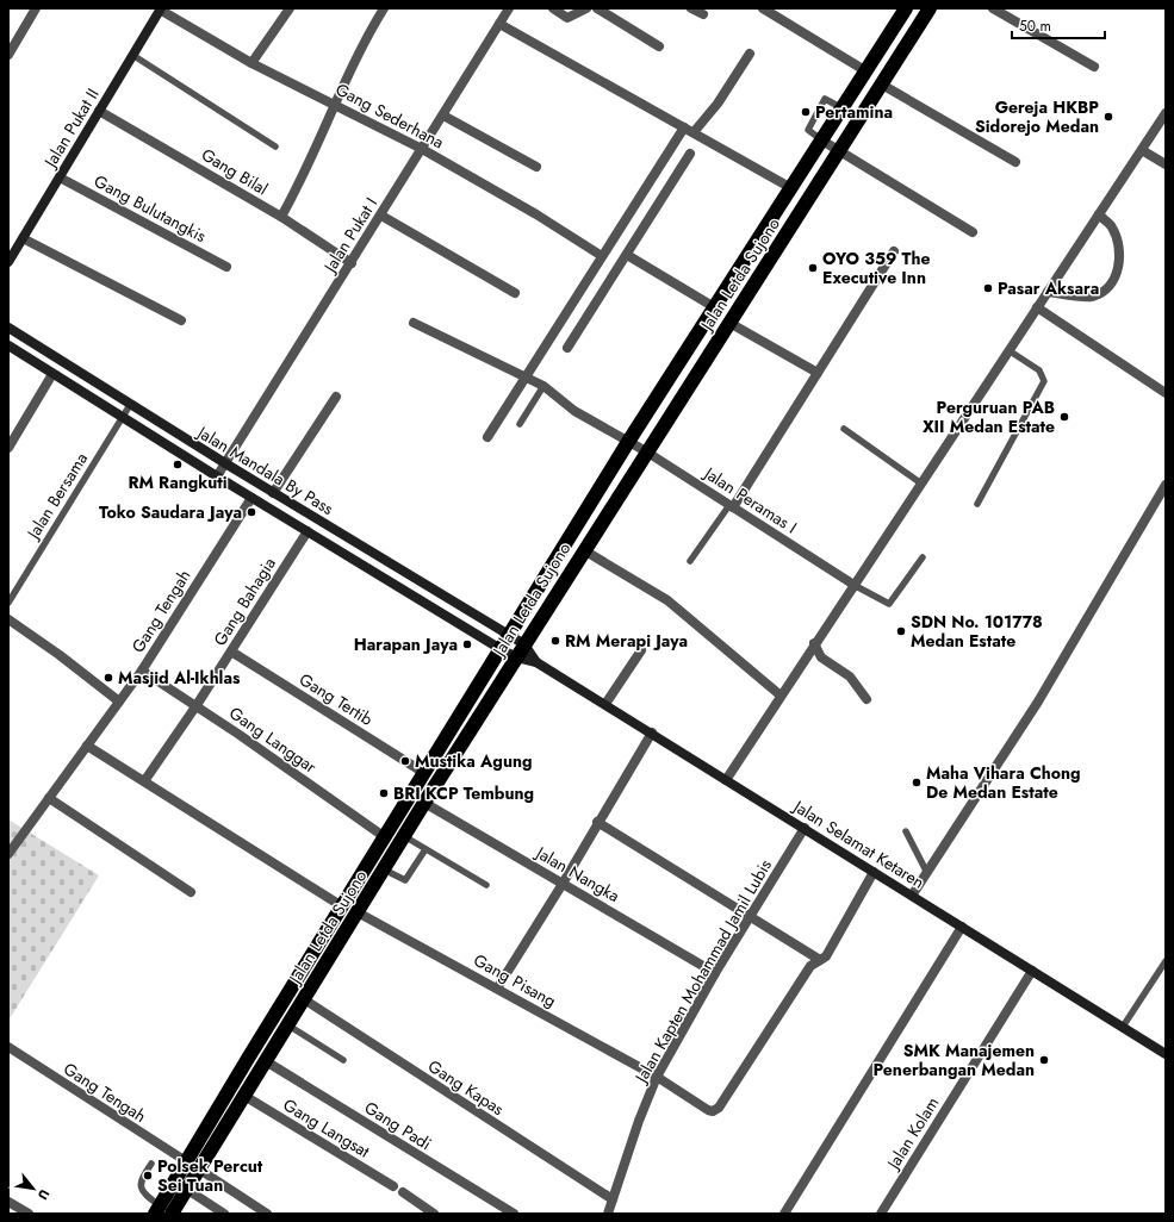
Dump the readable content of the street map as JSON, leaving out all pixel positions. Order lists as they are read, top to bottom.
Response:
{
  "streets": {
    "highway": ["Jalan Letda Sujono"],
    "street": [
      "Gang Sederhana",
      "Jalan Pukat II",
      "Gang Bilal",
      "Gang Bulutangkis",
      "Jalan Pukat I",
      "Jalan Mandala By Pass",
      "Jalan Peramas I",
      "Gang Bahagia",
      "Gang Tengah",
      "Gang Tertib",
      "Gang Langgar",
      "Jalan Selamat Ketaren",
      "Jalan Nangka",
      "Jalan Kapten Mohammad Jamil Lubis",
      "Gang Pisang",
      "Gang Kapas",
      "Gang Padi",
      "Gang Langsat",
      "Jalan Kolam"
    ],
    "lane": ["Jalan Bersama"]
  },
  "crossings": [
    ["Gang Sederhana", "Jalan Pukat II"],
    ["Gang Sederhana", "Jalan Pukat I"],
    ["Jalan Pukat II", "Gang Bilal"],
    ["Jalan Pukat II", "Gang Bulutangkis"],
    ["Gang Bilal", "Jalan Pukat I"],
    ["Jalan Pukat I", "Jalan Mandala By Pass"],
    ["Jalan Letda Sujono", "Jalan Mandala By Pass"],
    ["Jalan Letda Sujono", "Jalan Peramas I"],
    ["Jalan Letda Sujono", "Gang Tengah"],
    ["Jalan Letda Sujono", "Gang Tertib"],
    ["Jalan Letda Sujono", "Gang Langgar"],
    ["Jalan Letda Sujono", "Jalan Selamat Ketaren"],
    ["Jalan Letda Sujono", "Jalan Nangka"],
    ["Jalan Letda Sujono", "Gang Pisang"],
    ["Jalan Letda Sujono", "Gang Kapas"],
    ["Jalan Letda Sujono", "Gang Padi"],
    ["Jalan Letda Sujono", "Gang Langsat"],
    ["Jalan Mandala By Pass", "Jalan Bersama"],
    ["Jalan Mandala By Pass", "Gang Bahagia"],
    ["Jalan Mandala By Pass", "Gang Tengah"],
    ["Jalan Mandala By Pass", "Jalan Selamat Ketaren"],
    ["Gang Bahagia", "Gang Tertib"],
    ["Gang Bahagia", "Gang Langgar"],
    ["Gang Tengah", "Gang Langgar"],
    ["Jalan Selamat Ketaren", "Jalan Kapten Mohammad Jamil Lubis"],
    ["Jalan Selamat Ketaren", "Jalan Kolam"],
    ["Jalan Nangka", "Jalan Kapten Mohammad Jamil Lubis"],
    ["Jalan Kapten Mohammad Jamil Lubis", "Gang Pisang"],
    ["Jalan Kapten Mohammad Jamil Lubis", "Gang Kapas"]
  ],
  "places": [
    "Pertamina",
    "Gereja HKBP Sidorejo Medan",
    "OYO 359 The Executive Inn",
    "Pasar Aksara",
    "Perguruan PAB XII Medan Estate",
    "RM Rangkuti",
    "Toko Saudara Jaya",
    "SDN No. 101778 Medan Estate",
    "RM Merapi Jaya",
    "Harapan Jaya",
    "Masjid Al-Ikhlas",
    "Mustika Agung",
    "Maha Vihara Chong De Medan Estate",
    "BRI KCP Tembung",
    "SMK Manajemen Penerbangan Medan",
    "Polsek Percut Sei Tuan"
  ],
  "scale_bar": "50 m",
  "north": "bottom right"
}
